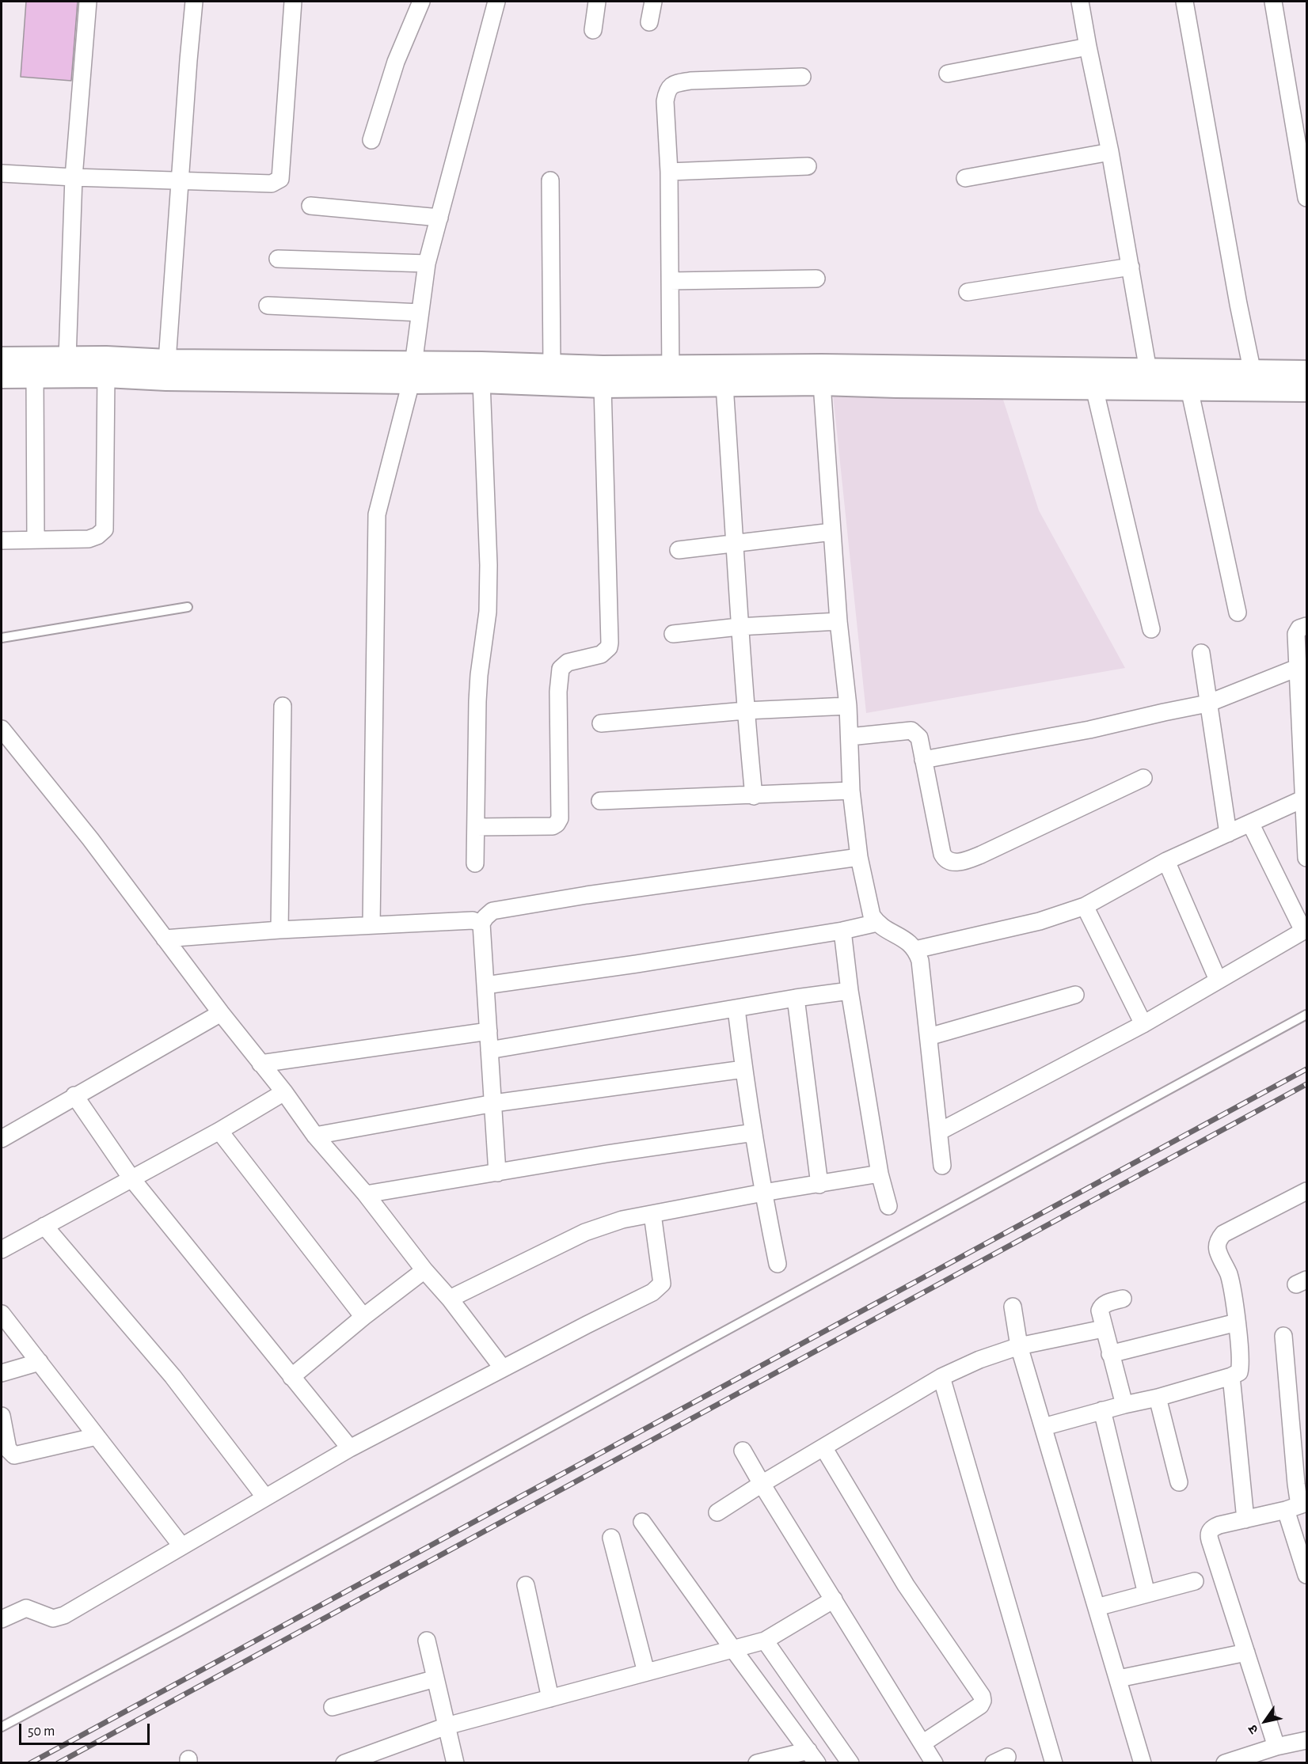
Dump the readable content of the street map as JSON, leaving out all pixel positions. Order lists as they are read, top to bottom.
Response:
{
  "scale_bar": "50 m",
  "north": "bottom left"
}
